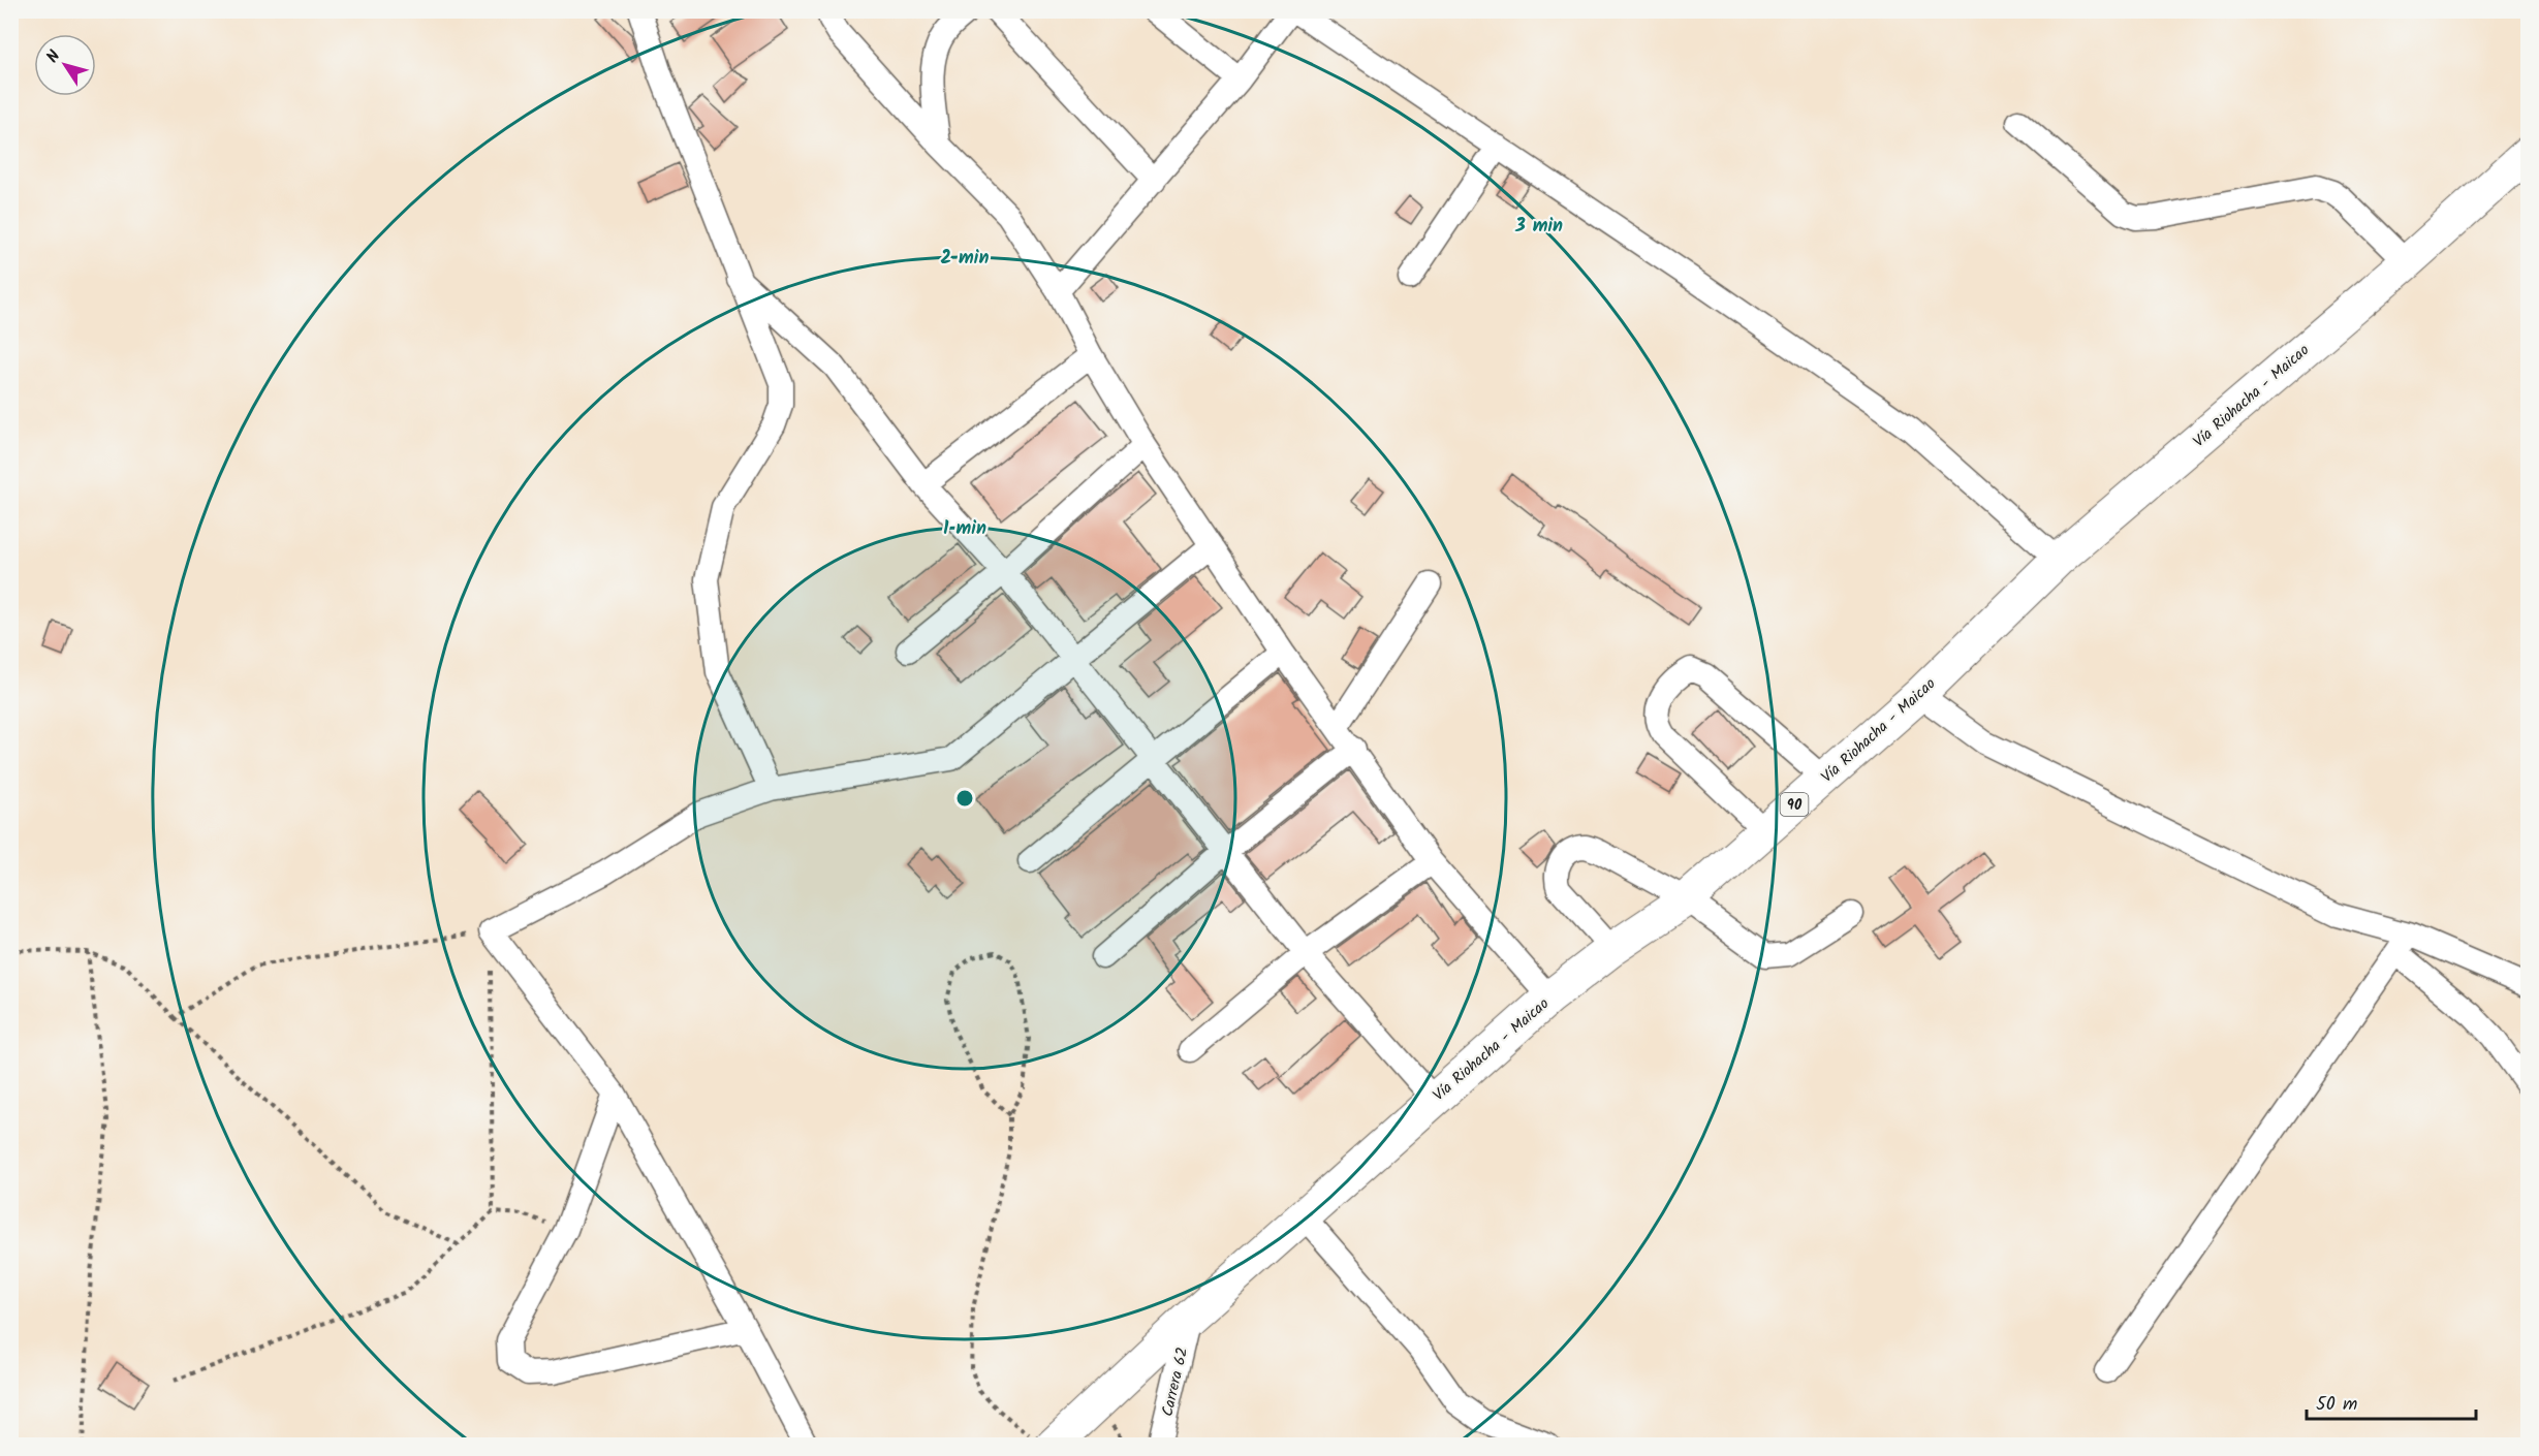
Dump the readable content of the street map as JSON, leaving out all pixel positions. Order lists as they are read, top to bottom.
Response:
{
  "streets": {
    "highway": ["Vía Riohacha - Maicao", "90"],
    "street": ["Carrera 62"]
  },
  "crossings": [
    ["Vía Riohacha - Maicao", "Carrera 62"]
  ],
  "scale_bar": "50 m",
  "north": "top left",
  "rings": ["3 min", "2 min", "1 min"]
}
